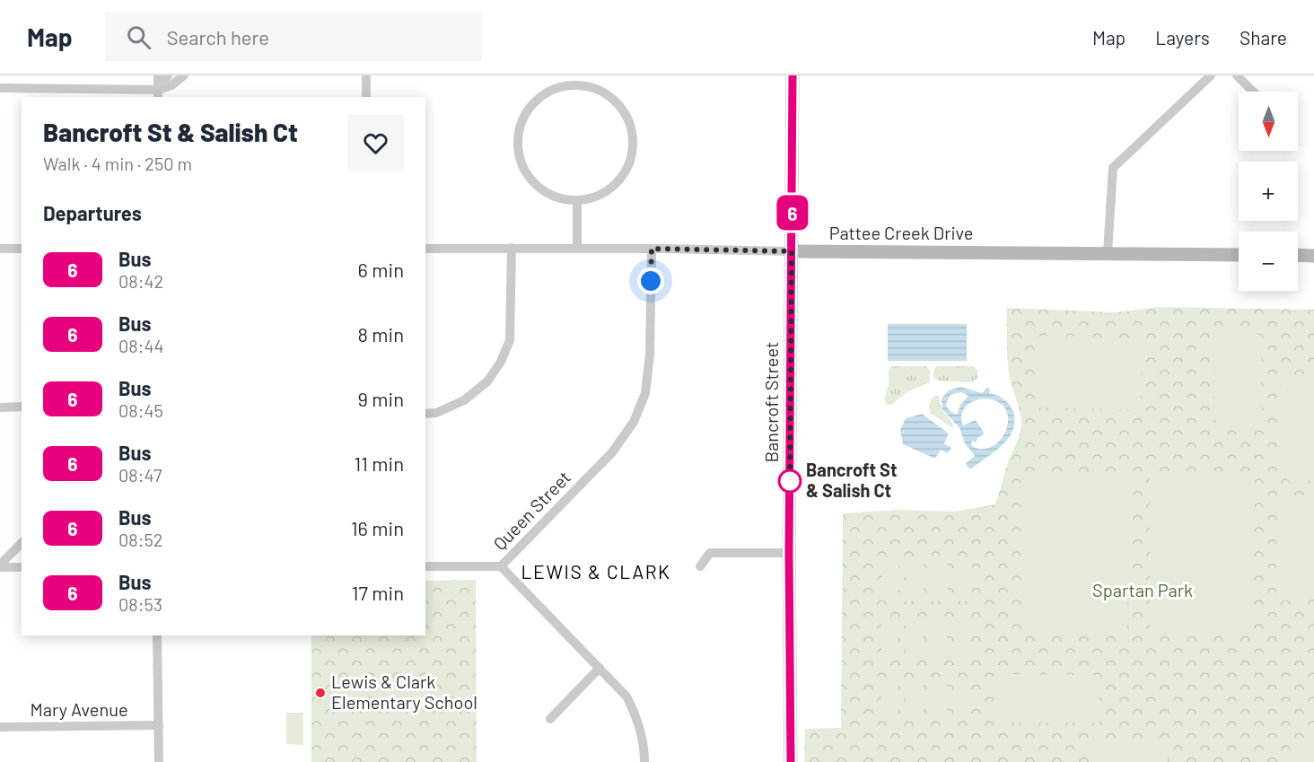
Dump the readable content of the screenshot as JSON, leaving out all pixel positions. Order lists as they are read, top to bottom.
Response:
{
  "streets": {
    "street": [
      "Pattee Creek Drive",
      "Bancroft Street",
      "Queen Street",
      "Mary Avenue"
    ]
  },
  "crossings": [
    ["Pattee Creek Drive", "Bancroft Street"],
    ["Pattee Creek Drive", "Queen Street"]
  ],
  "districts": ["LEWIS & CLARK"],
  "parks": ["Spartan Park"],
  "places": ["Bancroft St & Salish Ct", "Lewis & Clark Elementary School"],
  "lines": ["bus line 6"],
  "north": "bottom",
  "page": {
    "header": "Map",
    "search": "Search here",
    "nav": ["Map", "Layers", "Share"],
    "on_map": "6",
    "map_buttons": ["+", "−"],
    "heading": [
      ["Bancroft St & Salish Ct", "Walk · 4 min · 250 m"],
      "Departures"
    ],
    "list": [
      {
        "mark": "6",
        "name": "Bus",
        "note": "08:42",
        "value": "6 min"
      },
      {
        "mark": "6",
        "name": "Bus",
        "note": "08:44",
        "value": "8 min"
      },
      {
        "mark": "6",
        "name": "Bus",
        "note": "08:45",
        "value": "9 min"
      },
      {
        "mark": "6",
        "name": "Bus",
        "note": "08:47",
        "value": "11 min"
      },
      {
        "mark": "6",
        "name": "Bus",
        "note": "08:52",
        "value": "16 min"
      },
      {
        "mark": "6",
        "name": "Bus",
        "note": "08:53",
        "value": "17 min"
      }
    ]
  }
}
